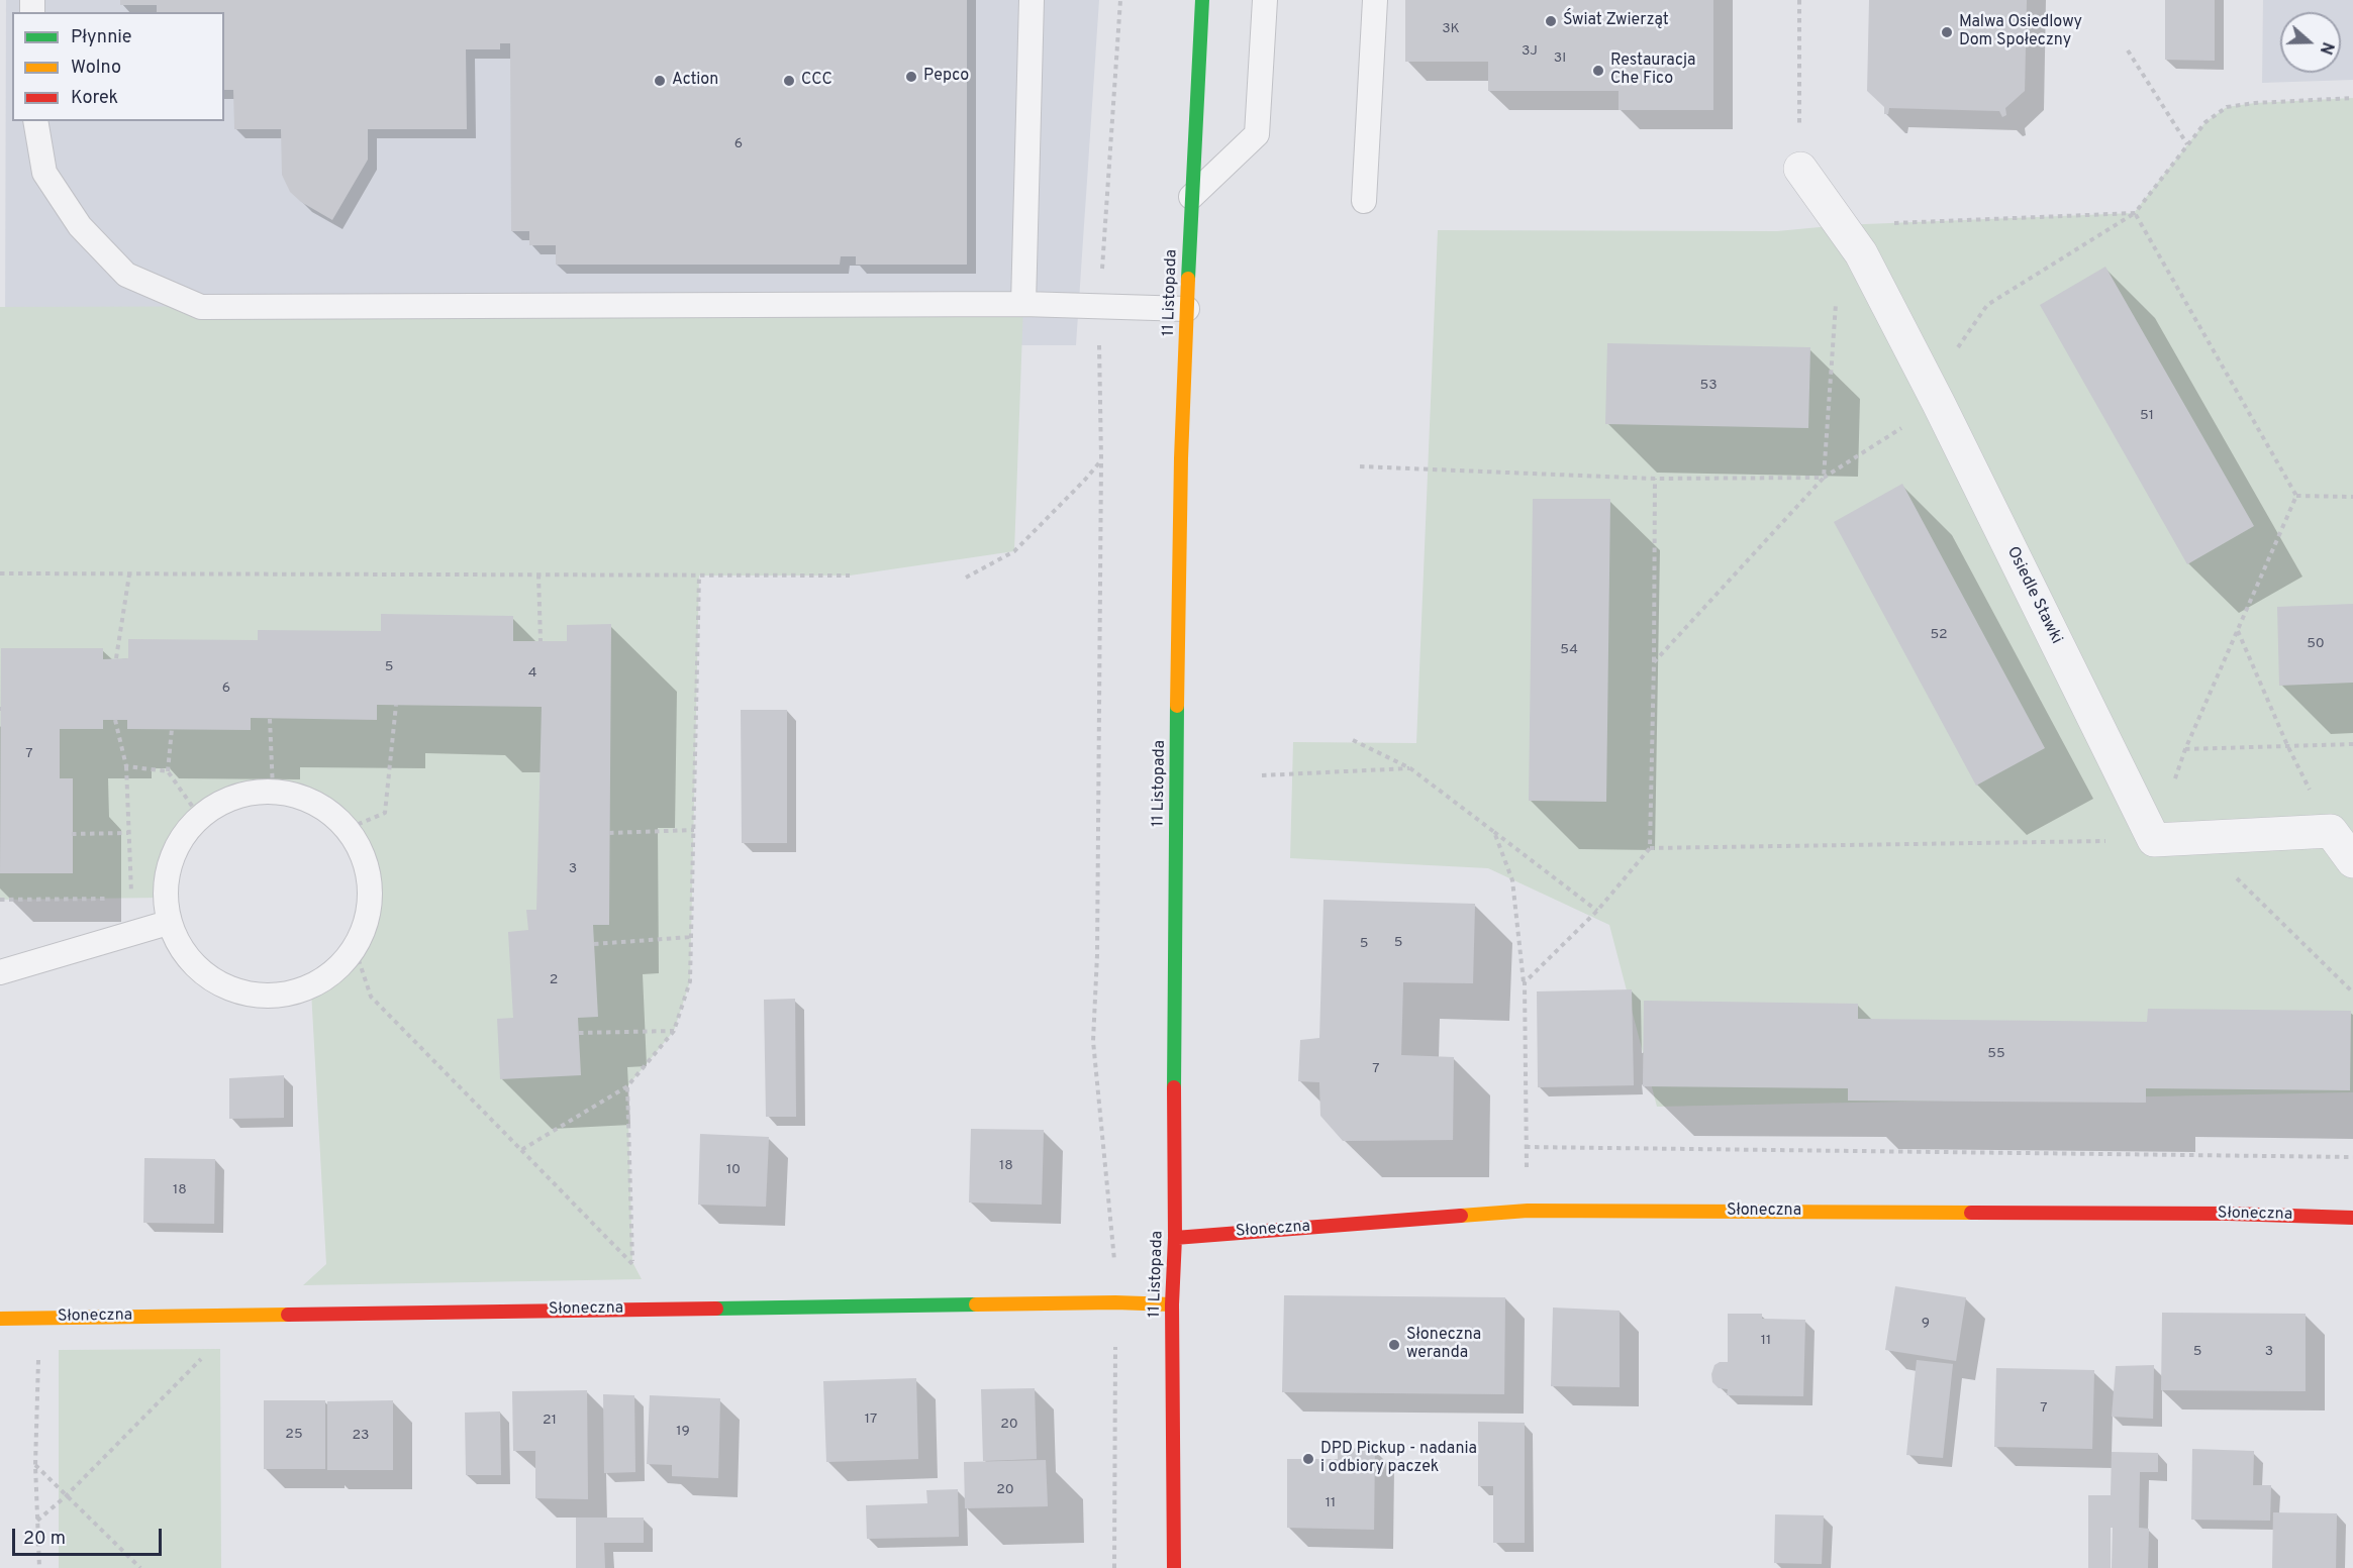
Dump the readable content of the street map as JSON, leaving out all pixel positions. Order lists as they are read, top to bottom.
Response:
{
  "streets": {
    "street": ["11 Listopada", "Osiedle Stawki", "Słoneczna"]
  },
  "crossings": [
    ["11 Listopada", "Słoneczna"]
  ],
  "places": [
    "Świat Zwierząt",
    "Malwa Osiedlowy Dom Społeczny",
    "Restauracja Che Fico",
    "Pepco",
    "Action",
    "CCC",
    "Słoneczna weranda",
    "DPD Pickup - nadania i odbiory paczek"
  ],
  "house_numbers": [
    "3K",
    "3J",
    "3I",
    "6",
    "53",
    "51",
    "52",
    "50",
    "54",
    "5",
    "4",
    "6",
    "7",
    "3",
    "5",
    "5",
    "2",
    "55",
    "7",
    "18",
    "10",
    "18",
    "9",
    "11",
    "5",
    "3",
    "7",
    "17",
    "21",
    "20",
    "19",
    "25",
    "23",
    "20",
    "11"
  ],
  "legend": ["Płynnie", "Wolno", "Korek"],
  "scale_bar": "20 m",
  "north": "right"
}
